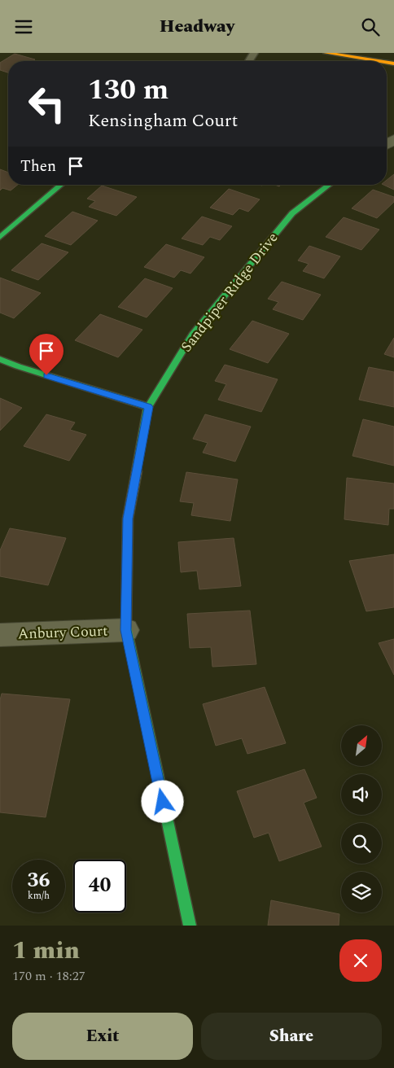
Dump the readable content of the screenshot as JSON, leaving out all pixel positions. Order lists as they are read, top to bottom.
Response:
{
  "streets": {
    "main road": ["Sandpiper Ridge Drive"],
    "street": ["Anbury Court"]
  },
  "crossings": [
    ["Sandpiper Ridge Drive", "Anbury Court"]
  ],
  "north": "top right",
  "page": {
    "header": "Headway",
    "turn": ["130 m", "Kensingham Court"],
    "then": "Then",
    "speed": "36 km/h",
    "limit": "40",
    "heading": ["1 min", "170 m · 18:27"],
    "buttons": ["Exit", "Share"]
  }
}
